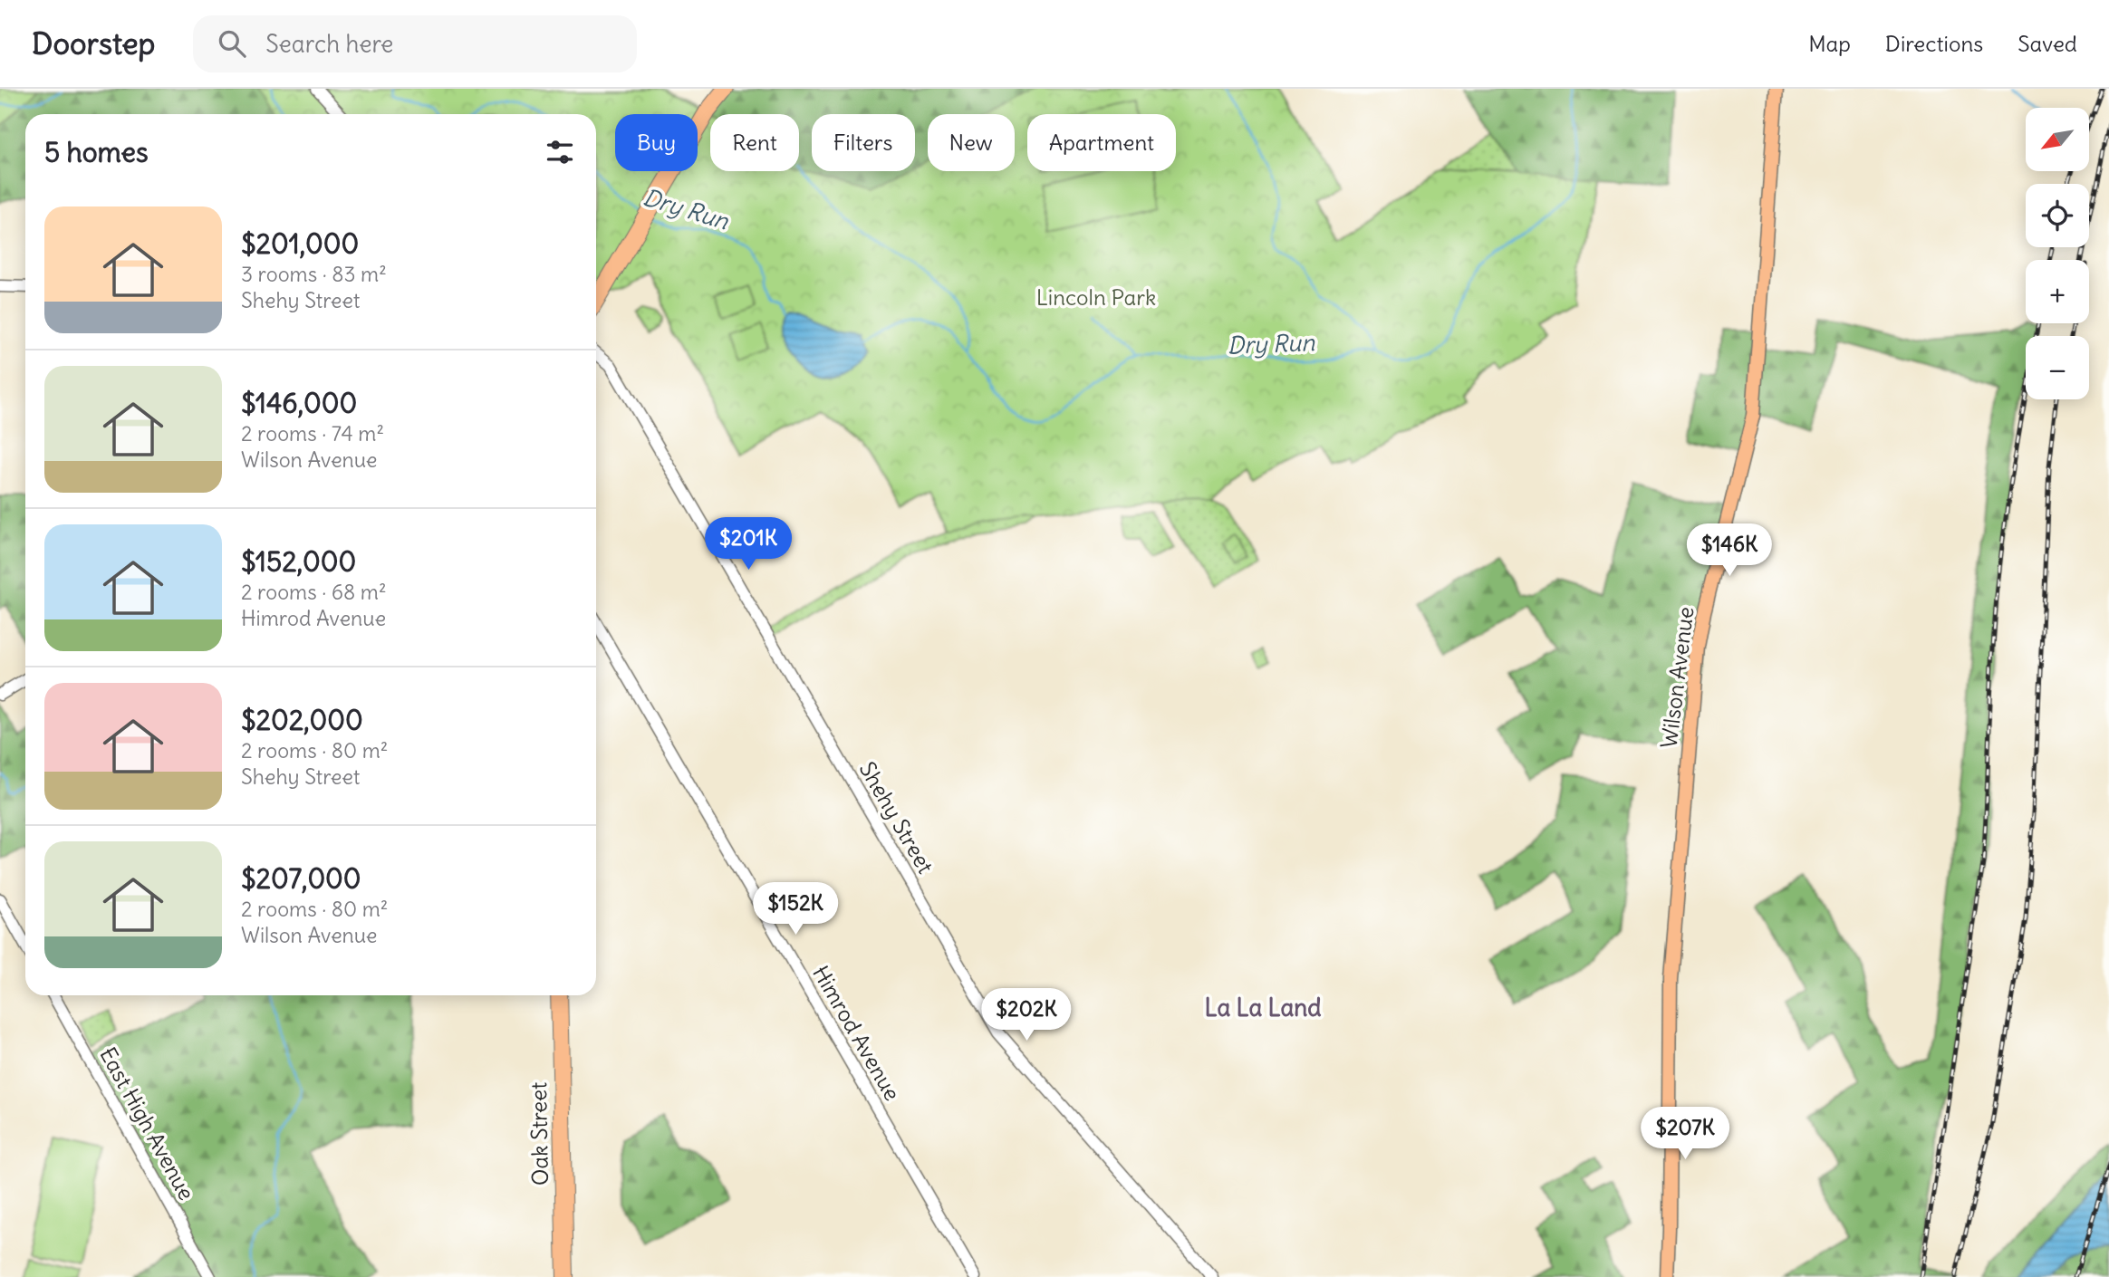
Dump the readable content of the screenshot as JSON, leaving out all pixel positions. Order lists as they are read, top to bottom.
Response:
{
  "streets": {
    "highway": ["Oak Street"],
    "main road": ["Wilson Avenue"],
    "street": ["Shehy Street", "Himrod Avenue", "East High Avenue"]
  },
  "districts": ["La La Land"],
  "water": ["Dry Run"],
  "parks": ["Lincoln Park"],
  "north": "bottom left",
  "page": {
    "header": "Doorstep",
    "search": "Search here",
    "nav": ["Map", "Directions", "Saved"],
    "map_buttons": ["+", "−"],
    "chip": [
      "Buy",
      "Rent",
      "Filters",
      "New",
      "Apartment"
    ],
    "heading": "5 homes",
    "list": [
      {
        "name": "$201,000",
        "note": "3 rooms · 83 m² · Shehy Street"
      },
      {
        "name": "$146,000",
        "note": "2 rooms · 74 m² · Wilson Avenue"
      },
      {
        "name": "$152,000",
        "note": "2 rooms · 68 m² · Himrod Avenue"
      },
      {
        "name": "$202,000",
        "note": "2 rooms · 80 m² · Shehy Street"
      },
      {
        "name": "$207,000",
        "note": "2 rooms · 80 m² · Wilson Avenue"
      }
    ],
    "price": [
      "$201K",
      "$146K",
      "$152K",
      "$202K",
      "$207K"
    ]
  }
}
